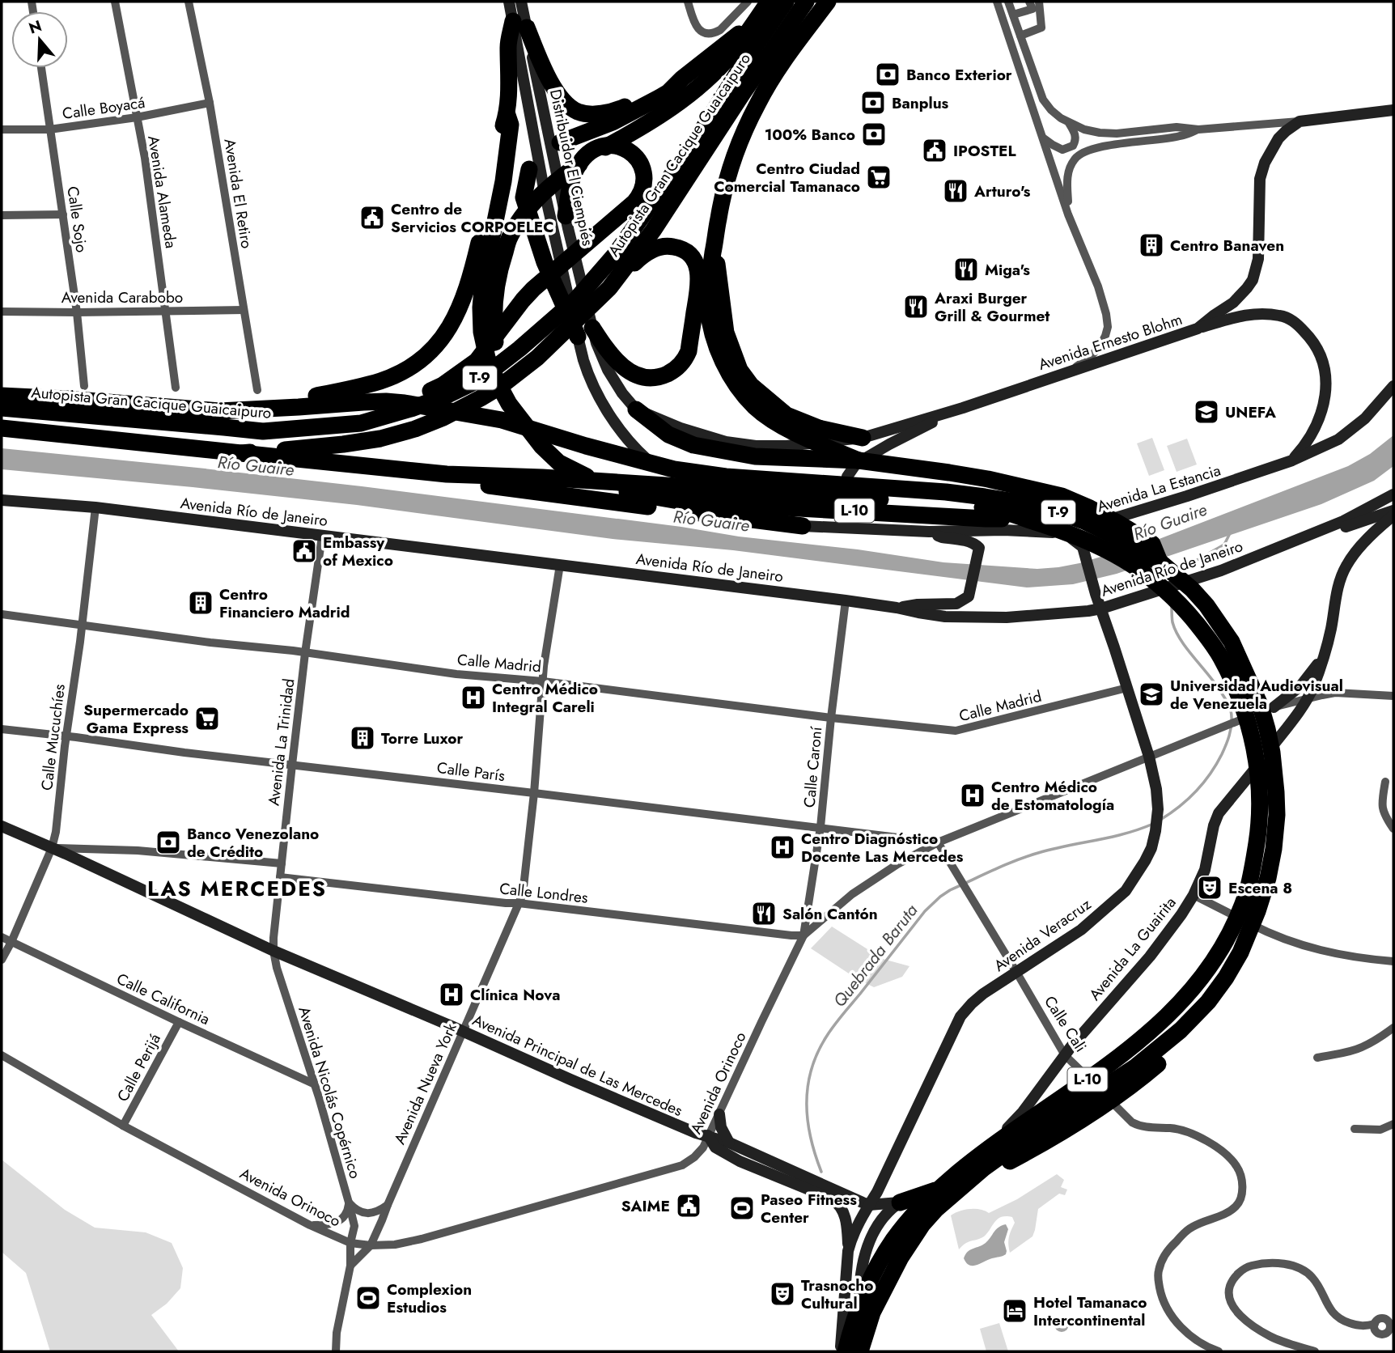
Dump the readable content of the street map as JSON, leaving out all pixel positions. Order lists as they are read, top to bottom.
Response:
{
  "streets": {
    "highway": ["Autopista Gran Cacique Guaicaipuro", "T-9", "L-10"],
    "street": [
      "Calle Boyacá",
      "Distribuidor El Ciempiés",
      "Avenida Alameda",
      "Avenida El Retiro",
      "Calle Sojo",
      "Avenida Carabobo",
      "Avenida Ernesto Blohm",
      "Avenida La Estancia",
      "Avenida Río de Janeiro",
      "Calle Madrid",
      "Calle Mucuchíes",
      "Avenida La Trinidad",
      "Calle Caroní",
      "Calle París",
      "Calle Londres",
      "Avenida Veracruz",
      "Avenida La Guairita",
      "Calle California",
      "Calle Cali",
      "Avenida Principal de Las Mercedes",
      "Calle Perijá",
      "Avenida Orinoco",
      "Avenida Nueva York",
      "Avenida Nicolás Copérnico"
    ]
  },
  "crossings": [
    ["Calle Boyacá", "Avenida Alameda"],
    ["Calle Boyacá", "Avenida El Retiro"],
    ["Calle Boyacá", "Calle Sojo"],
    ["Distribuidor El Ciempiés", "Avenida Ernesto Blohm"],
    ["Distribuidor El Ciempiés", "Avenida La Estancia"],
    ["Avenida Alameda", "Avenida Carabobo"],
    ["Avenida El Retiro", "Avenida Carabobo"],
    ["Calle Sojo", "Avenida Carabobo"],
    ["T-9", "L-10"],
    ["L-10", "Avenida La Guairita"],
    ["L-10", "Avenida Principal de Las Mercedes"],
    ["L-10", "Avenida Orinoco"],
    ["Avenida Río de Janeiro", "Calle Mucuchíes"],
    ["Avenida Río de Janeiro", "Avenida La Trinidad"],
    ["Avenida Río de Janeiro", "Calle Caroní"],
    ["Avenida Río de Janeiro", "Avenida Veracruz"],
    ["Avenida Río de Janeiro", "Avenida Nueva York"],
    ["Calle Madrid", "Calle Mucuchíes"],
    ["Calle Madrid", "Avenida La Trinidad"],
    ["Calle Madrid", "Calle Caroní"],
    ["Calle Madrid", "Avenida Veracruz"],
    ["Calle Madrid", "Avenida Nueva York"],
    ["Calle Mucuchíes", "Calle París"],
    ["Calle Mucuchíes", "Calle California"],
    ["Calle Mucuchíes", "Avenida Principal de Las Mercedes"],
    ["Avenida La Trinidad", "Calle París"],
    ["Avenida La Trinidad", "Calle Londres"],
    ["Avenida La Trinidad", "Avenida Principal de Las Mercedes"],
    ["Avenida La Trinidad", "Avenida Nicolás Copérnico"],
    ["Calle Caroní", "Calle París"],
    ["Calle Caroní", "Calle Londres"],
    ["Calle Caroní", "Avenida Orinoco"],
    ["Calle París", "Calle Cali"],
    ["Calle París", "Avenida Orinoco"],
    ["Calle París", "Avenida Nueva York"],
    ["Calle Londres", "Avenida Orinoco"],
    ["Calle Londres", "Avenida Nueva York"],
    ["Avenida Veracruz", "Calle Cali"],
    ["Avenida Veracruz", "Avenida Principal de Las Mercedes"],
    ["Avenida Veracruz", "Avenida Orinoco"],
    ["Avenida La Guairita", "Calle Cali"],
    ["Avenida La Guairita", "Avenida Principal de Las Mercedes"],
    ["Avenida La Guairita", "Avenida Orinoco"],
    ["Calle California", "Calle Perijá"],
    ["Calle California", "Avenida Nicolás Copérnico"],
    ["Calle Cali", "Avenida Orinoco"],
    ["Avenida Principal de Las Mercedes", "Avenida Orinoco"],
    ["Avenida Principal de Las Mercedes", "Avenida Nueva York"],
    ["Avenida Principal de Las Mercedes", "Avenida Nicolás Copérnico"],
    ["Calle Perijá", "Avenida Orinoco"],
    ["Avenida Orinoco", "Avenida Nueva York"],
    ["Avenida Orinoco", "Avenida Nicolás Copérnico"]
  ],
  "districts": ["LAS MERCEDES"],
  "water": ["Río Guaire", "Quebrada Baruta"],
  "places": {
    "bank": [
      "Banco Exterior",
      "Banplus",
      "100% Banco",
      "Banco Venezolano de Crédito"
    ],
    "public building": [
      "IPOSTEL",
      "Centro de Servicios CORPOELEC",
      "Embassy of Mexico",
      "SAIME"
    ],
    "supermarket": ["Centro Ciudad Comercial Tamanaco", "Supermercado Gama Express"],
    "restaurant": [
      "Arturo's",
      "Miga's",
      "Araxi Burger Grill & Gourmet",
      "Salón Cantón"
    ],
    "building": ["Centro Banaven", "Centro Financiero Madrid", "Torre Luxor"],
    "school or university": ["UNEFA", "Universidad Audiovisual de Venezuela"],
    "hospital": [
      "Centro Médico Integral Careli",
      "Centro Médico de Estomatología",
      "Centro Diagnóstico Docente Las Mercedes",
      "Clínica Nova"
    ],
    "theatre": ["Escena 8", "Trasnocho Cultural"],
    "sports": ["Paseo Fitness Center", "Complexion Estudios"],
    "hotel": ["Hotel Tamanaco Intercontinental"]
  },
  "north": "top"
}
